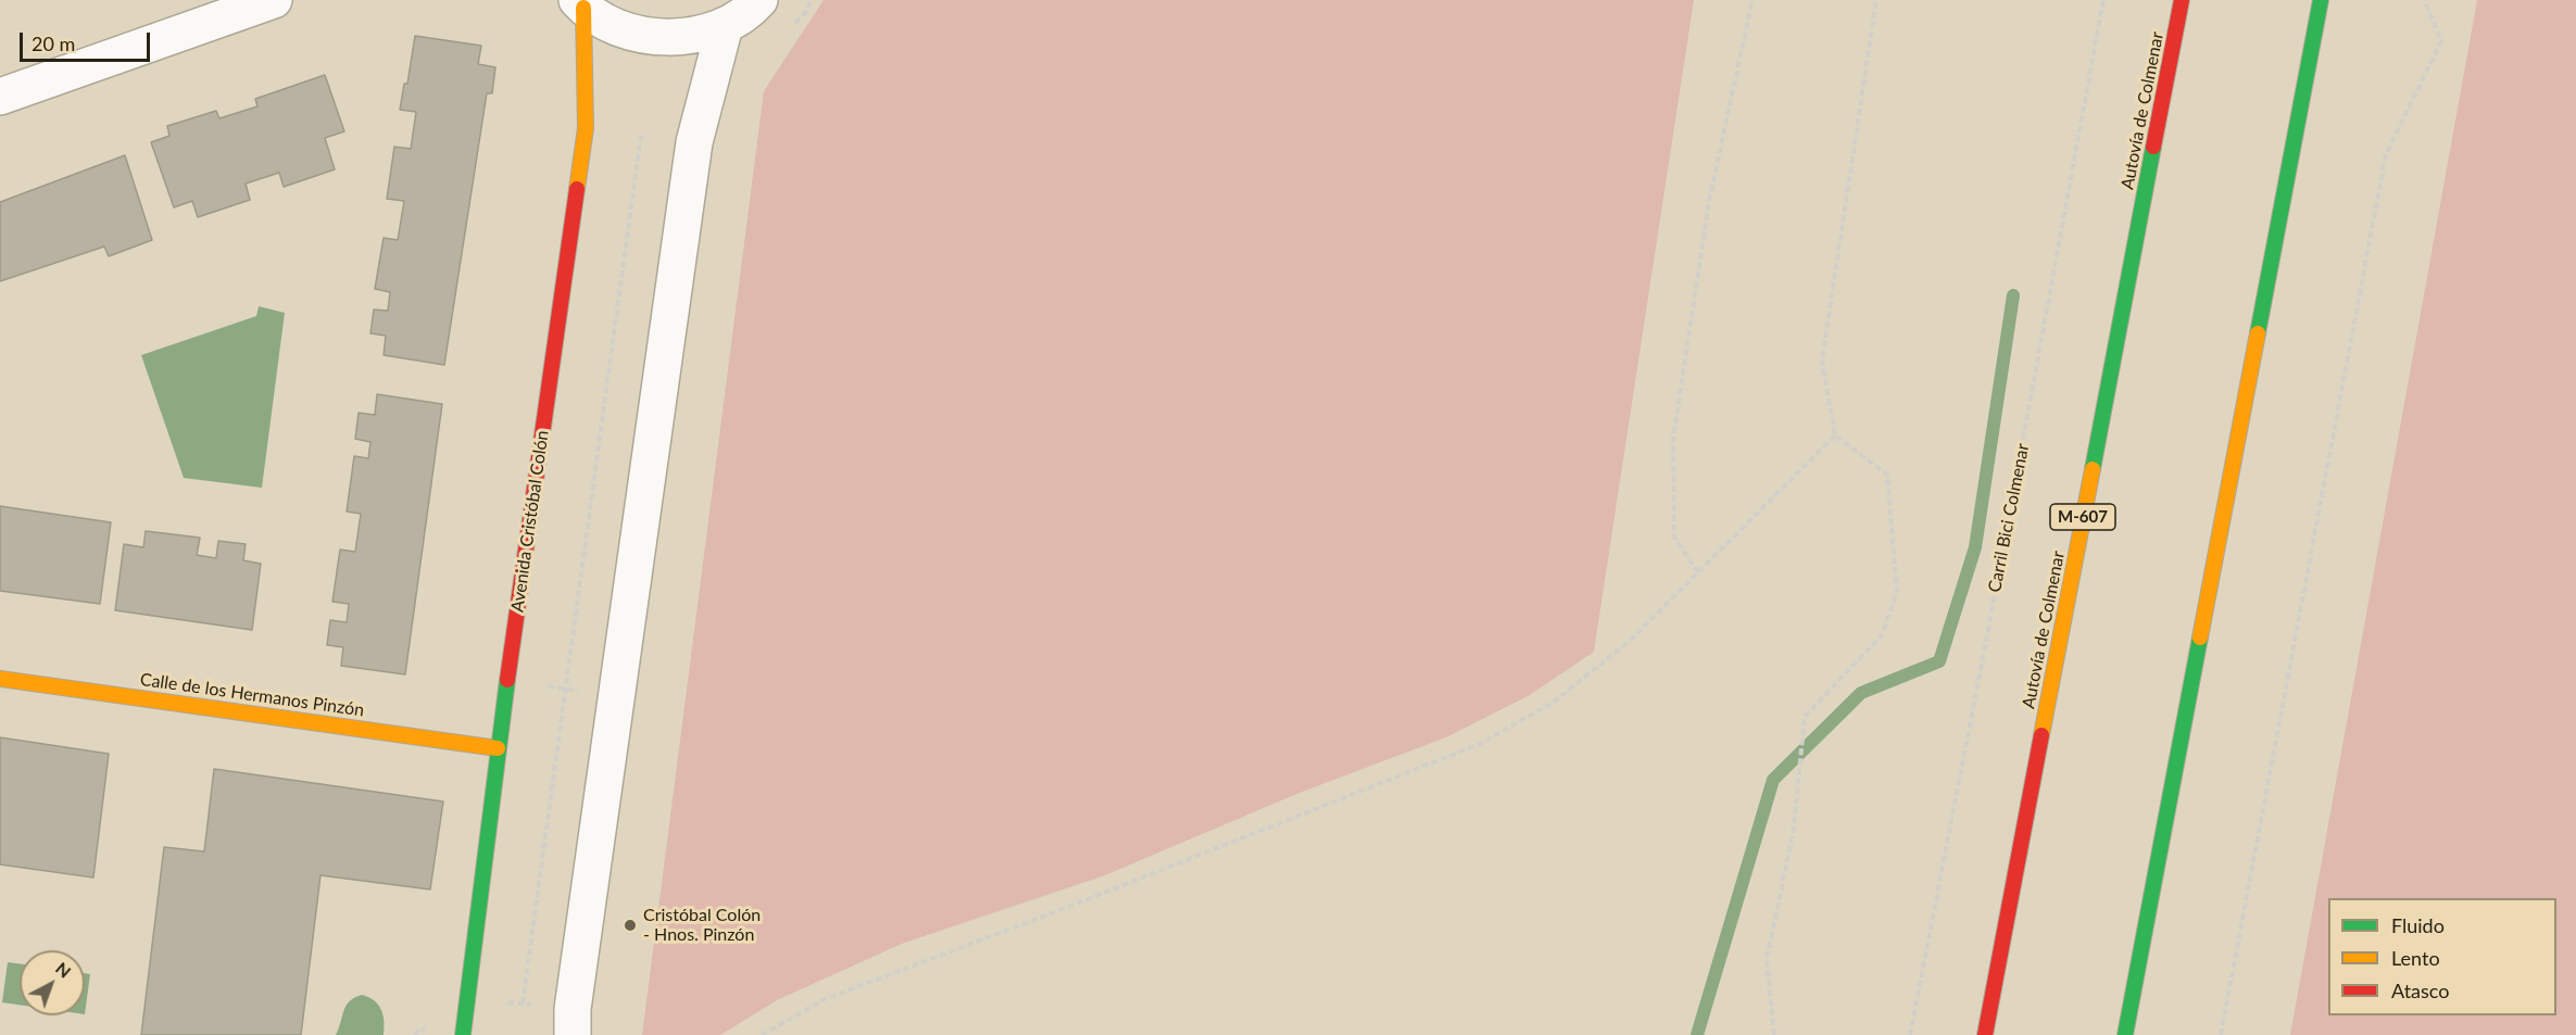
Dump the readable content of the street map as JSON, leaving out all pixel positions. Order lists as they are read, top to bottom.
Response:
{
  "streets": {
    "main road": [
      "Autovía de Colmenar",
      "M-607",
      "Avenida Cristóbal Colón",
      "Calle de los Hermanos Pinzón"
    ],
    "path": ["Carril Bici Colmenar"]
  },
  "crossings": [
    ["Avenida Cristóbal Colón", "Calle de los Hermanos Pinzón"]
  ],
  "places": ["Cristóbal Colón - Hnos. Pinzón"],
  "legend": ["Fluido", "Lento", "Atasco"],
  "scale_bar": "20 m",
  "north": "top right"
}
